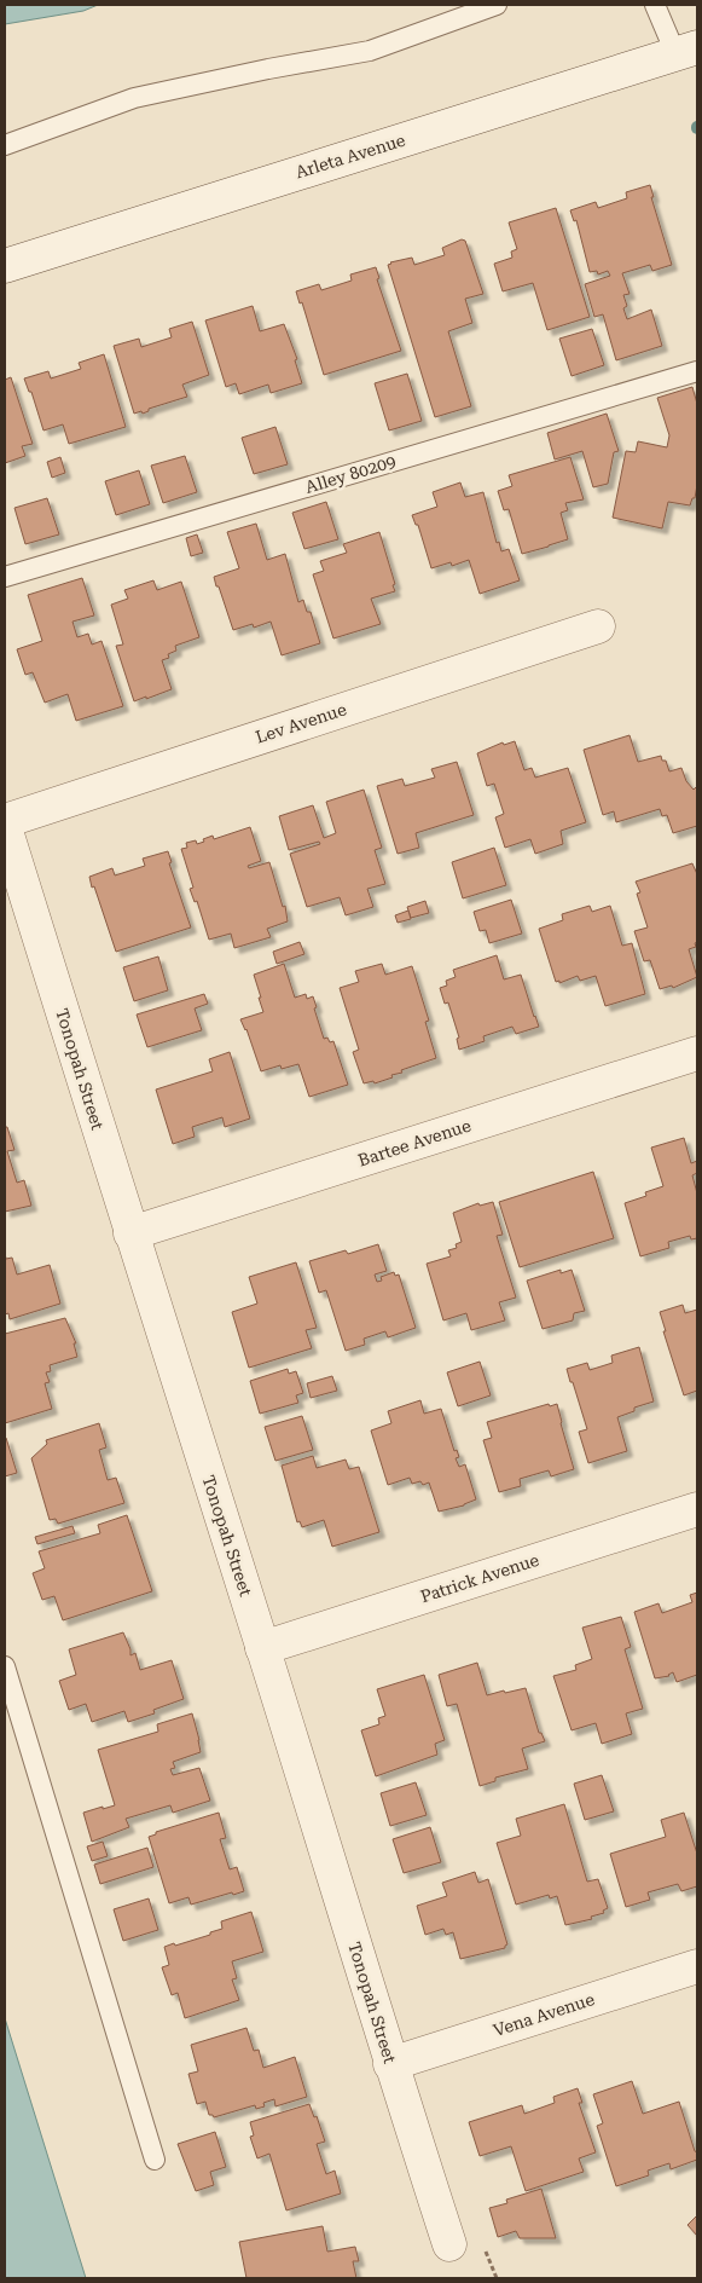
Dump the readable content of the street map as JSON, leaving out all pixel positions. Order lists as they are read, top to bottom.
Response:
{
  "streets": {
    "street": [
      "Arleta Avenue",
      "Lev Avenue",
      "Tonopah Street",
      "Bartee Avenue",
      "Patrick Avenue",
      "Vena Avenue"
    ],
    "lane": ["Alley 80209"]
  },
  "crossings": [
    ["Tonopah Street", "Bartee Avenue"],
    ["Tonopah Street", "Patrick Avenue"],
    ["Tonopah Street", "Vena Avenue"]
  ]
}
